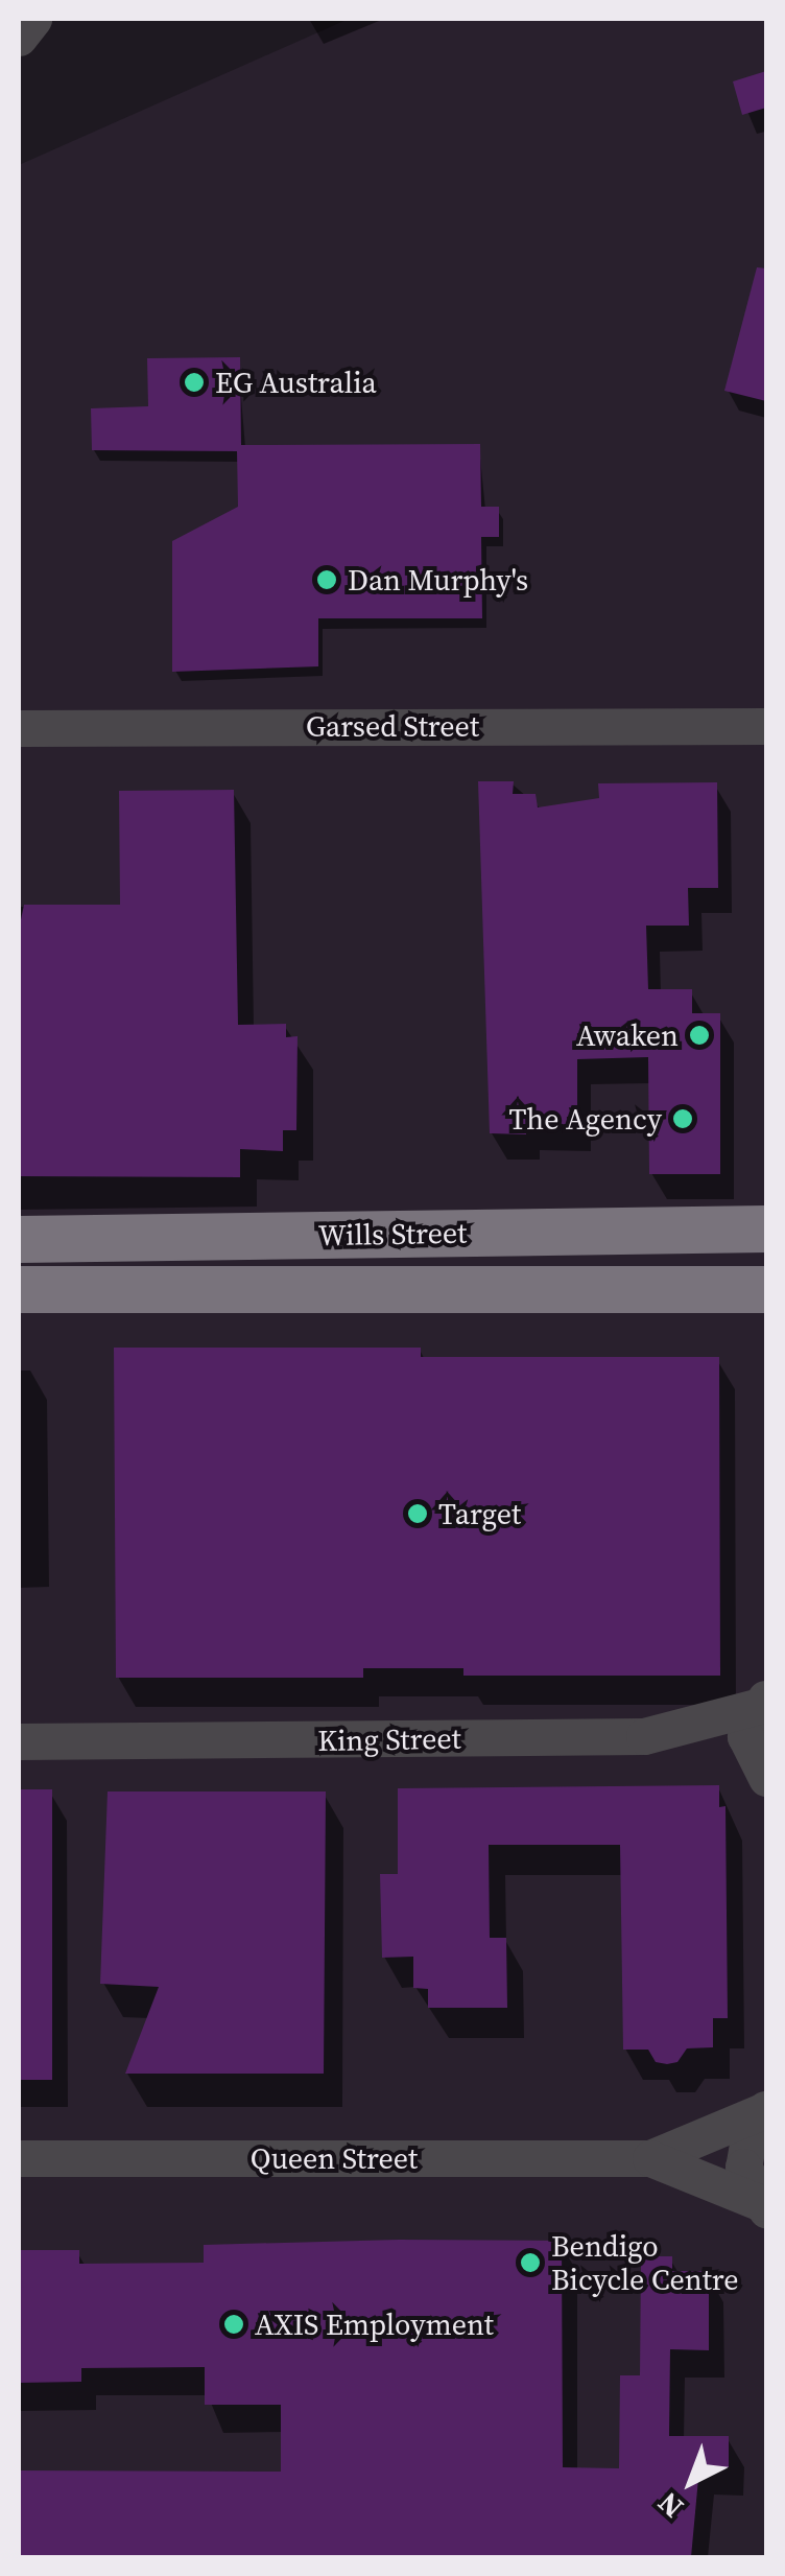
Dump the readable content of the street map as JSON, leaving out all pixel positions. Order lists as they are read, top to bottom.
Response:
{
  "streets": {
    "main road": ["Wills Street"],
    "street": ["Garsed Street", "King Street", "Queen Street"]
  },
  "places": [
    "EG Australia",
    "Dan Murphy's",
    "Awaken",
    "The Agency",
    "Target",
    "Bendigo Bicycle Centre",
    "AXIS Employment"
  ],
  "north": "bottom left"
}
